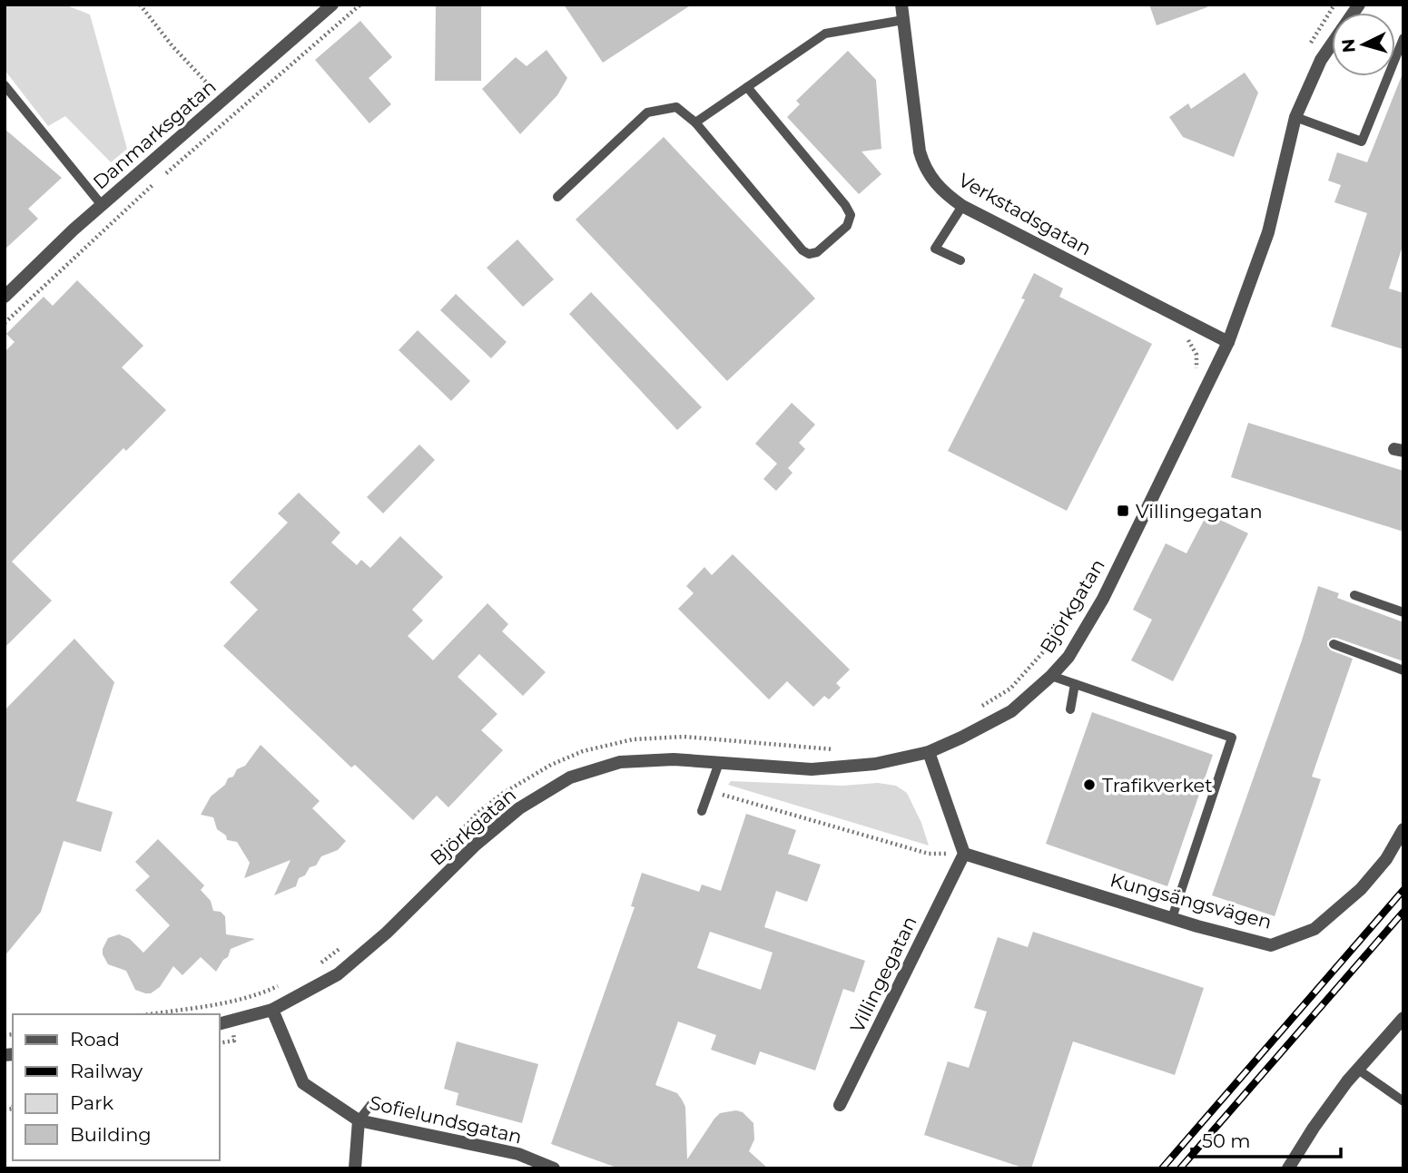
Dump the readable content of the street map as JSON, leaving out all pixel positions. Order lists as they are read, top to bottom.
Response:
{
  "streets": {
    "street": [
      "Danmarksgatan",
      "Verkstadsgatan",
      "Björkgatan",
      "Kungsängsvägen",
      "Villingegatan",
      "Sofielundsgatan"
    ]
  },
  "crossings": [
    ["Verkstadsgatan", "Björkgatan"],
    ["Björkgatan", "Sofielundsgatan"],
    ["Kungsängsvägen", "Villingegatan"]
  ],
  "places": {
    "transit": ["Villingegatan"],
    "other": ["Trafikverket"]
  },
  "legend": [
    "Road",
    "Railway",
    "Park",
    "Building"
  ],
  "scale_bar": "50 m",
  "north": "left"
}
